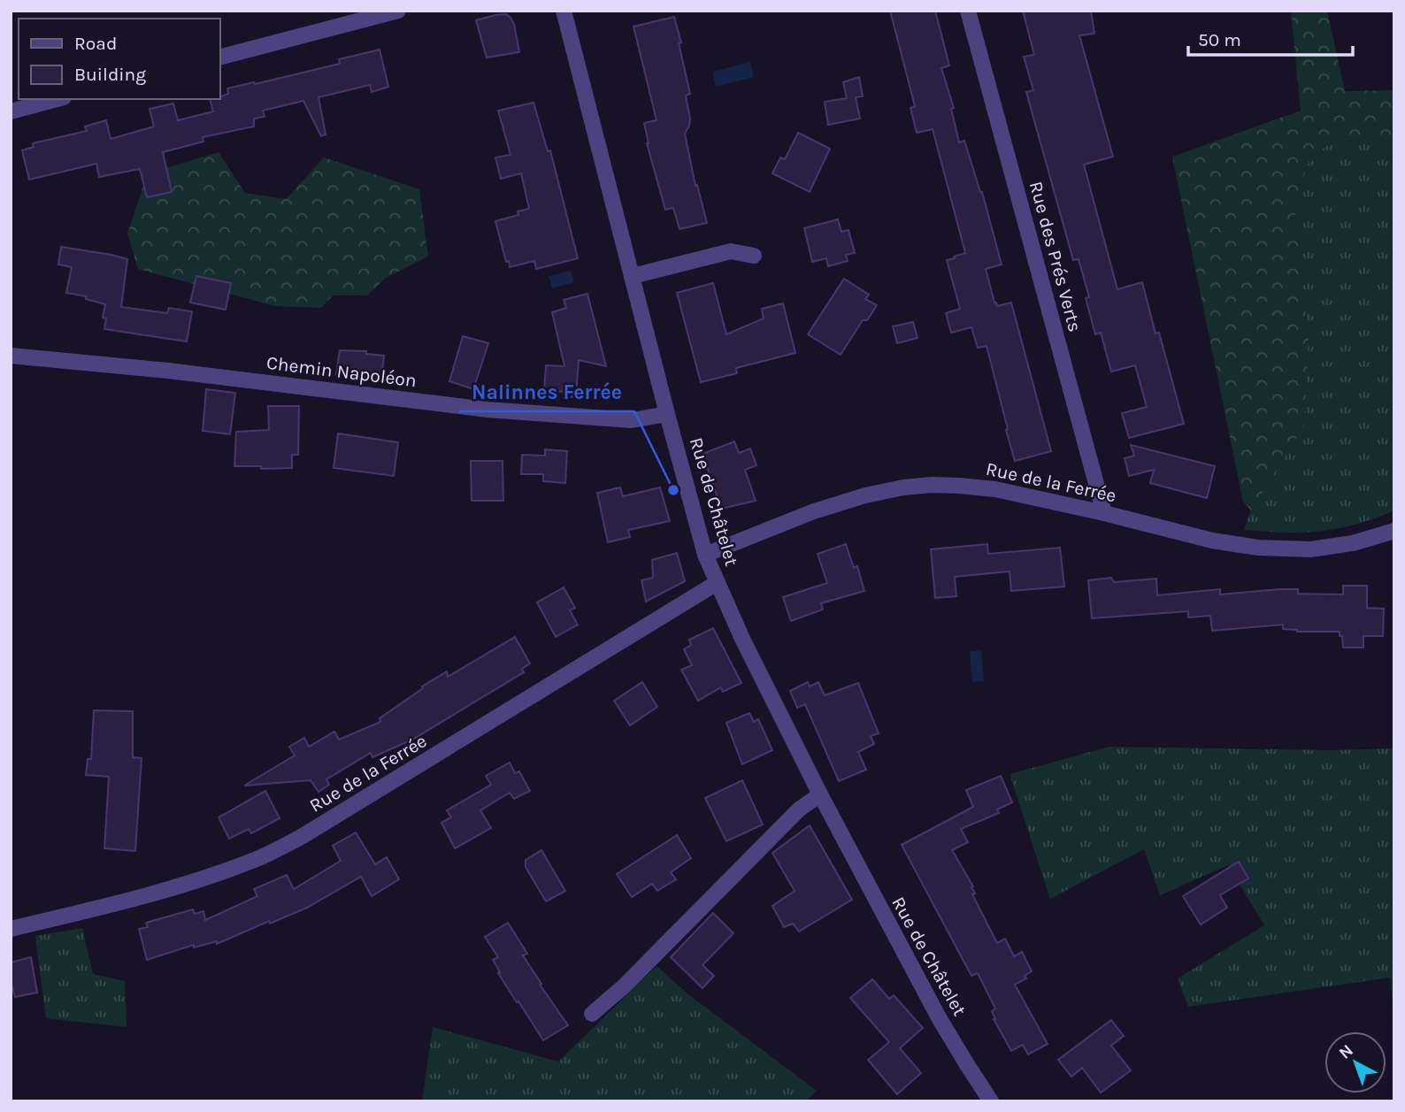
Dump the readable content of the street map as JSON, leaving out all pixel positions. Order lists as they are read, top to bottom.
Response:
{
  "streets": {
    "street": [
      "Rue des Prés Verts",
      "Chemin Napoléon",
      "Rue de la Ferrée",
      "Rue de Châtelet"
    ]
  },
  "crossings": [
    ["Rue des Prés Verts", "Rue de la Ferrée"],
    ["Chemin Napoléon", "Rue de Châtelet"],
    ["Rue de la Ferrée", "Rue de Châtelet"]
  ],
  "places": ["Nalinnes Ferrée"],
  "legend": ["Road", "Building"],
  "scale_bar": "50 m",
  "north": "top left"
}
